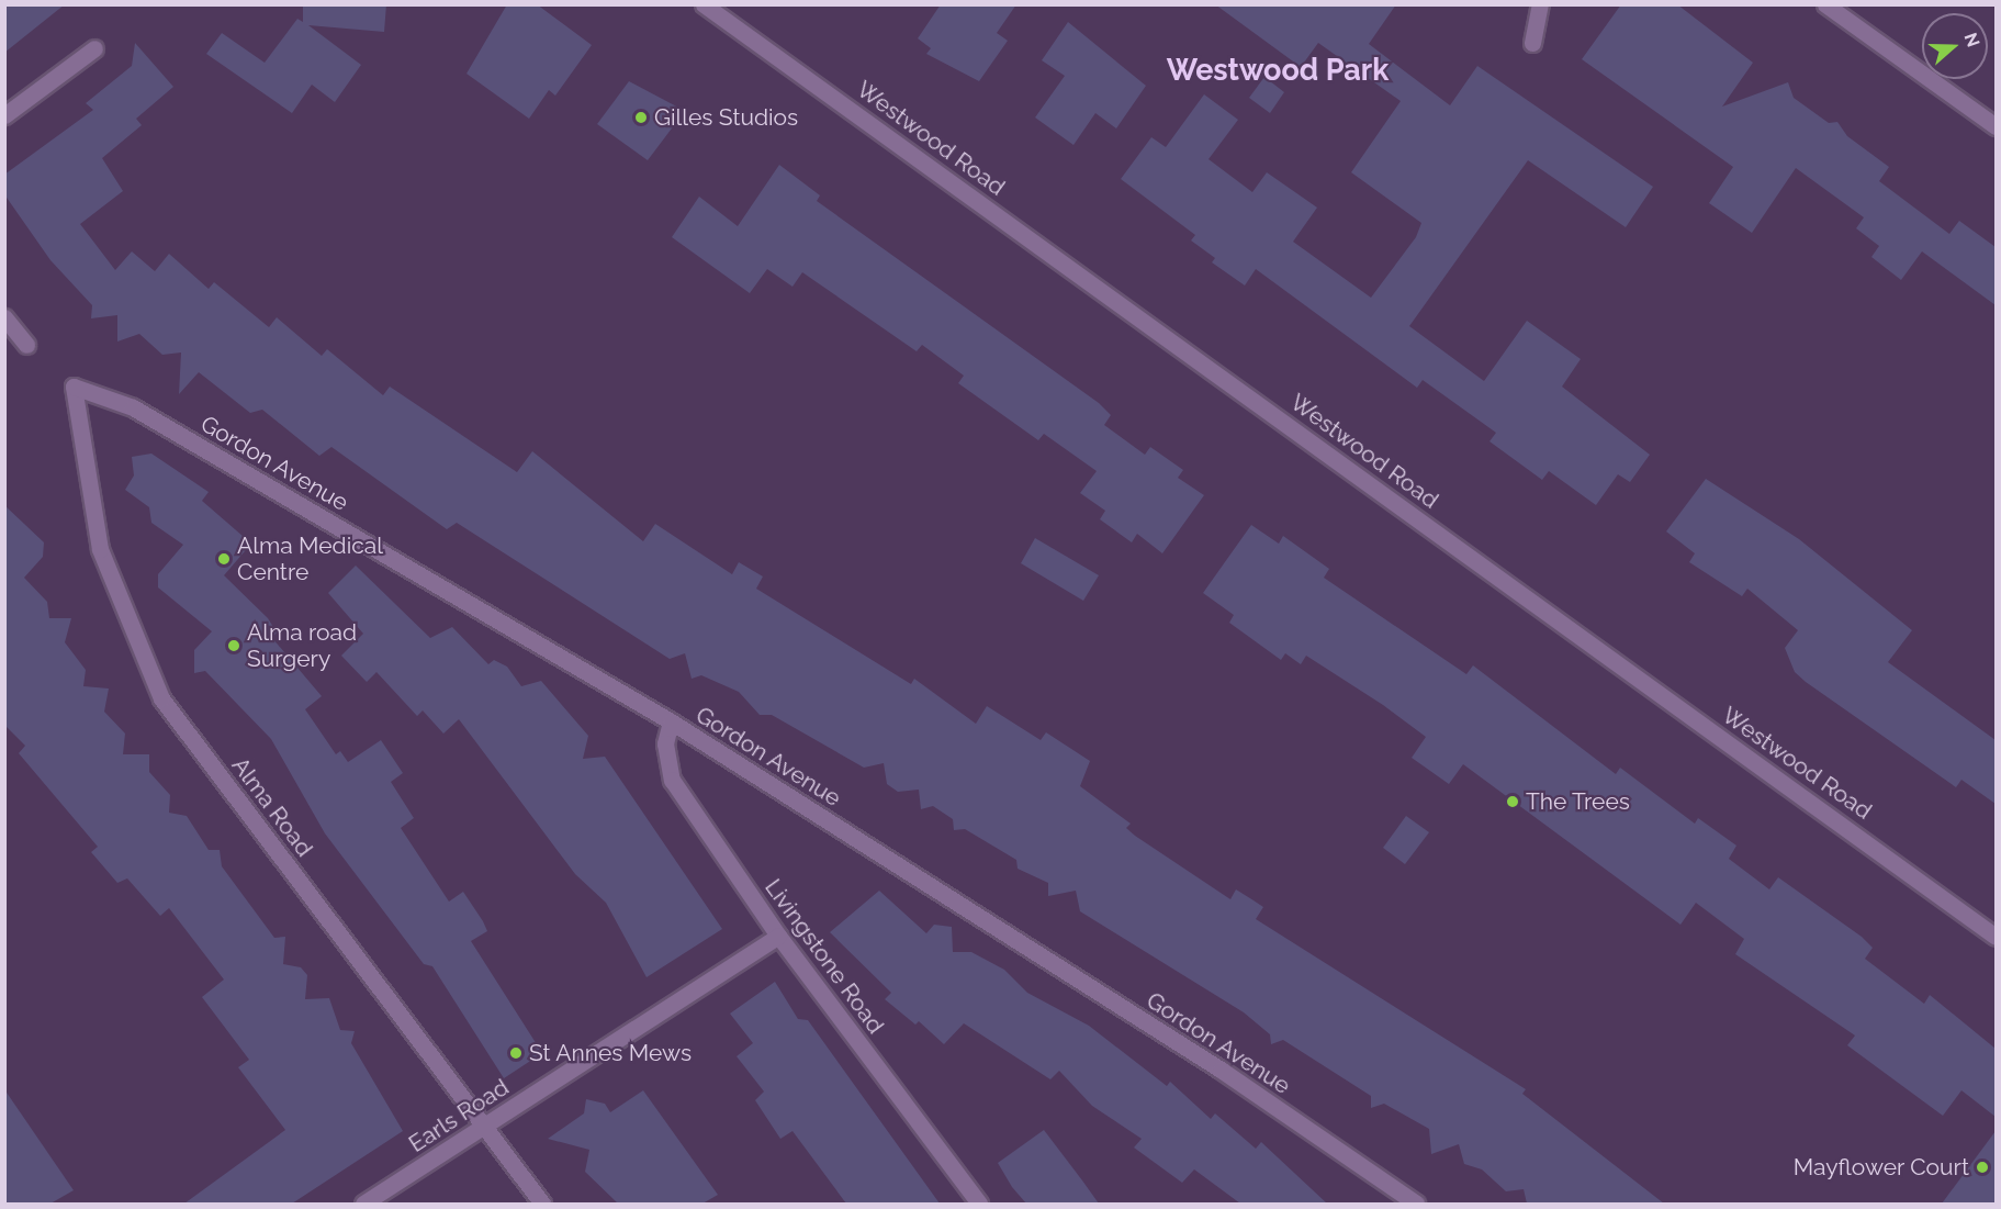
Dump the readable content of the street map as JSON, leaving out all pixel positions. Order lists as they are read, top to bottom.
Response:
{
  "streets": {
    "street": [
      "Westwood Road",
      "Gordon Avenue",
      "Alma Road",
      "Livingstone Road",
      "Earls Road"
    ]
  },
  "crossings": [
    ["Gordon Avenue", "Alma Road"],
    ["Gordon Avenue", "Livingstone Road"],
    ["Alma Road", "Earls Road"],
    ["Livingstone Road", "Earls Road"]
  ],
  "districts": ["Westwood Park"],
  "places": [
    "Gilles Studios",
    "Alma Medical Centre",
    "Alma road Surgery",
    "The Trees",
    "St Annes Mews",
    "Mayflower Court"
  ],
  "north": "right"
}
